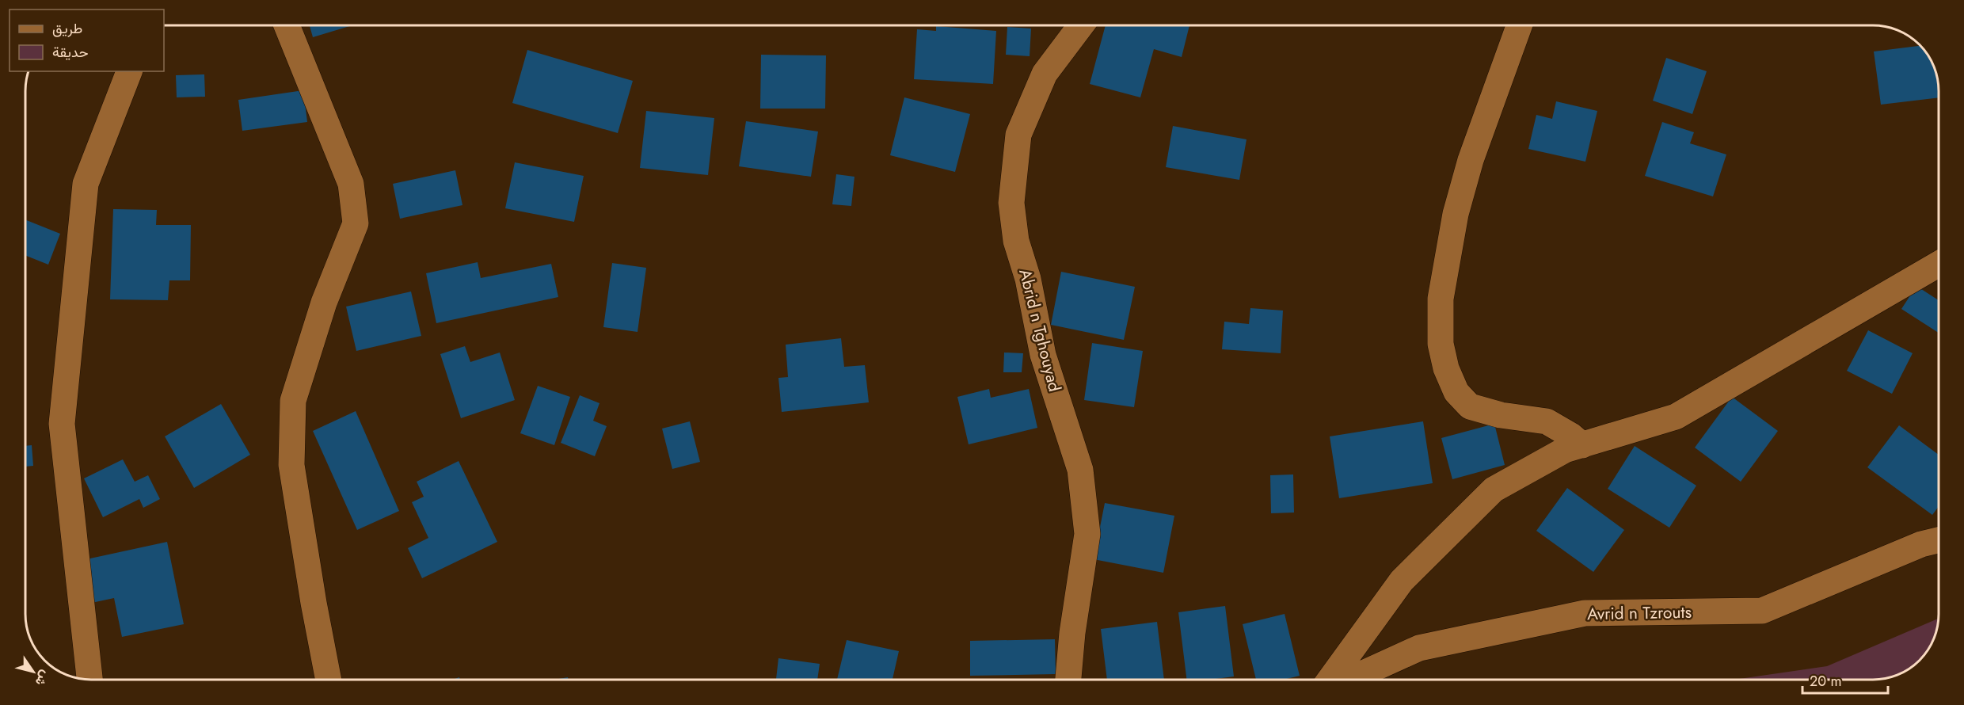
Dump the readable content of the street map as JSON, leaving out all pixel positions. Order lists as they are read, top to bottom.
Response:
{
  "streets": {
    "street": ["Abrid n Tghouyad", "Avrid n Tzrouts"]
  },
  "legend": ["طريق", "حديقة"],
  "scale_bar": "20 m",
  "north": "bottom right"
}
